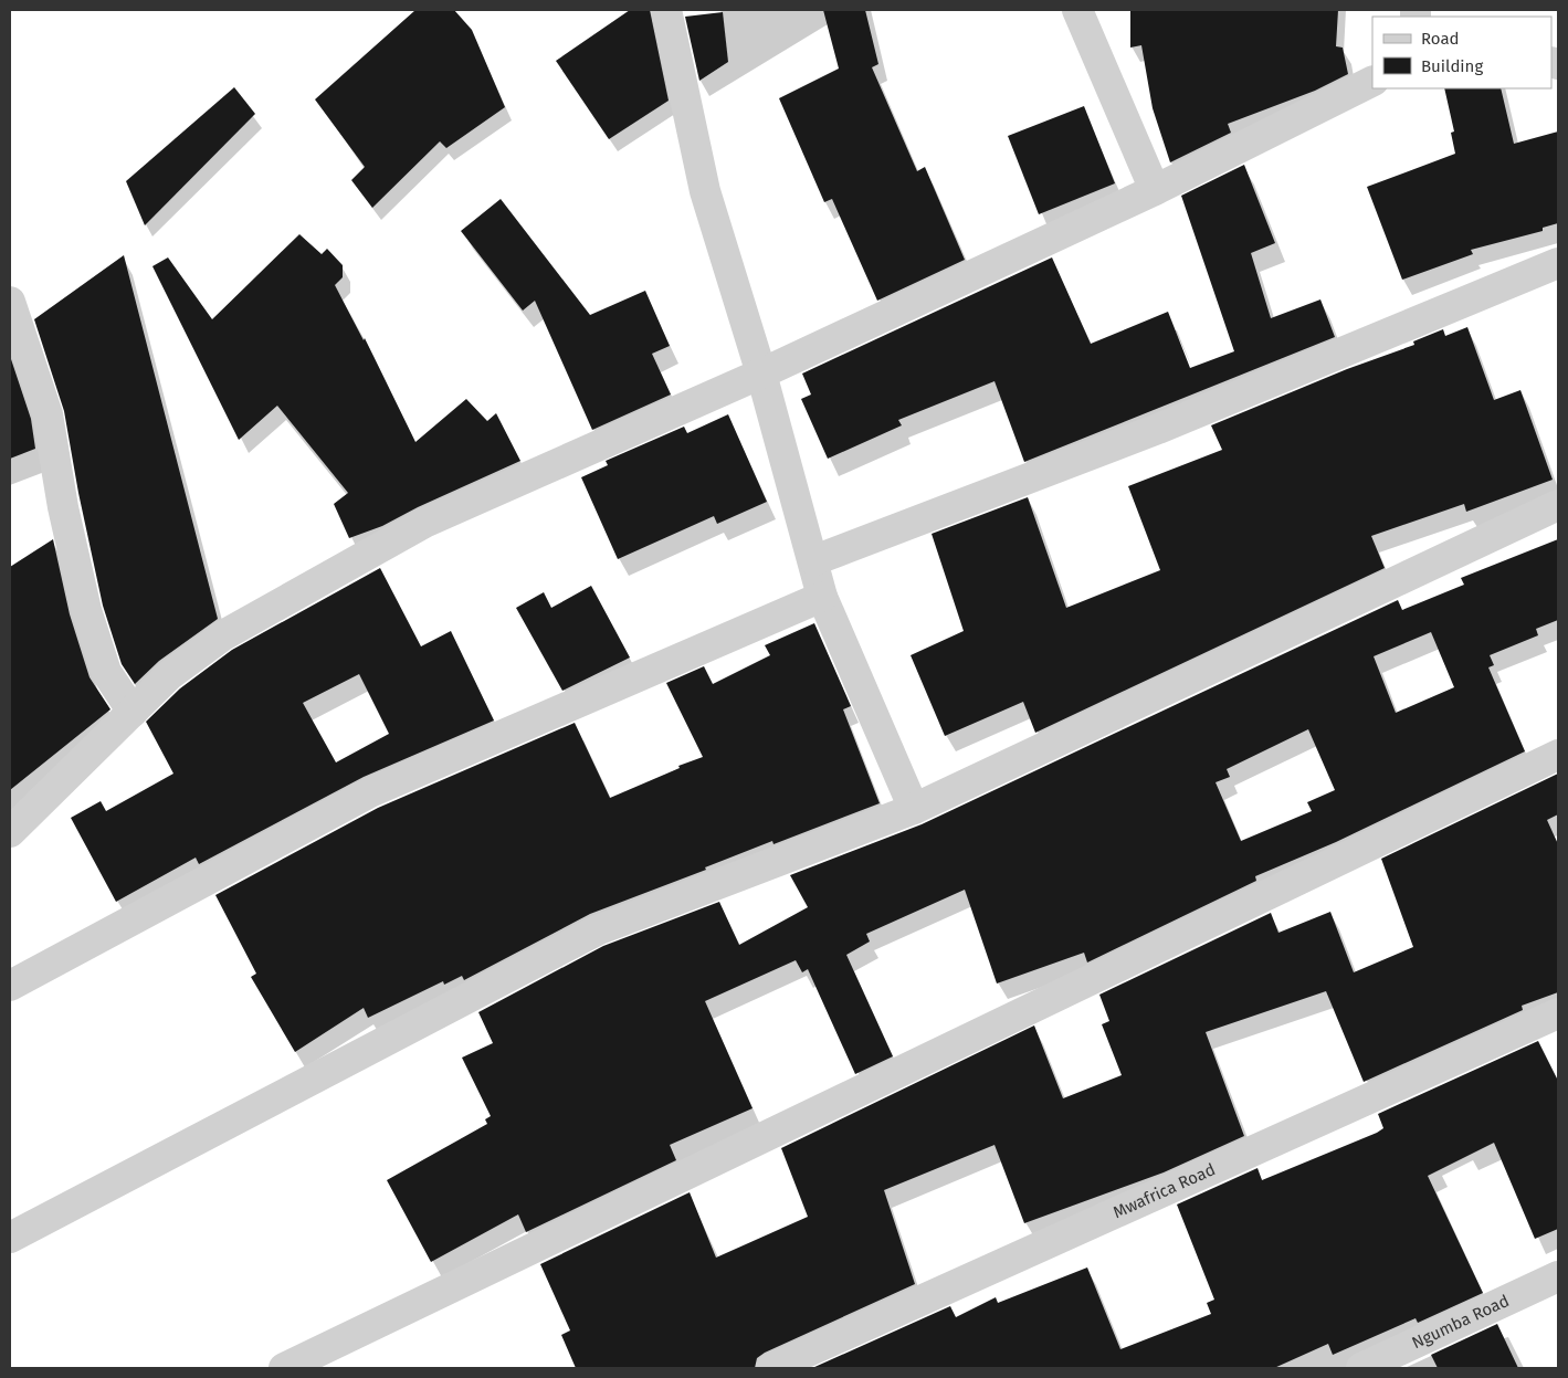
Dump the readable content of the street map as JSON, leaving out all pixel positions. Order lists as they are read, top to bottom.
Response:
{
  "streets": {
    "street": ["Mwafrica Road", "Ngumba Road"]
  },
  "legend": ["Road", "Building"]
}
